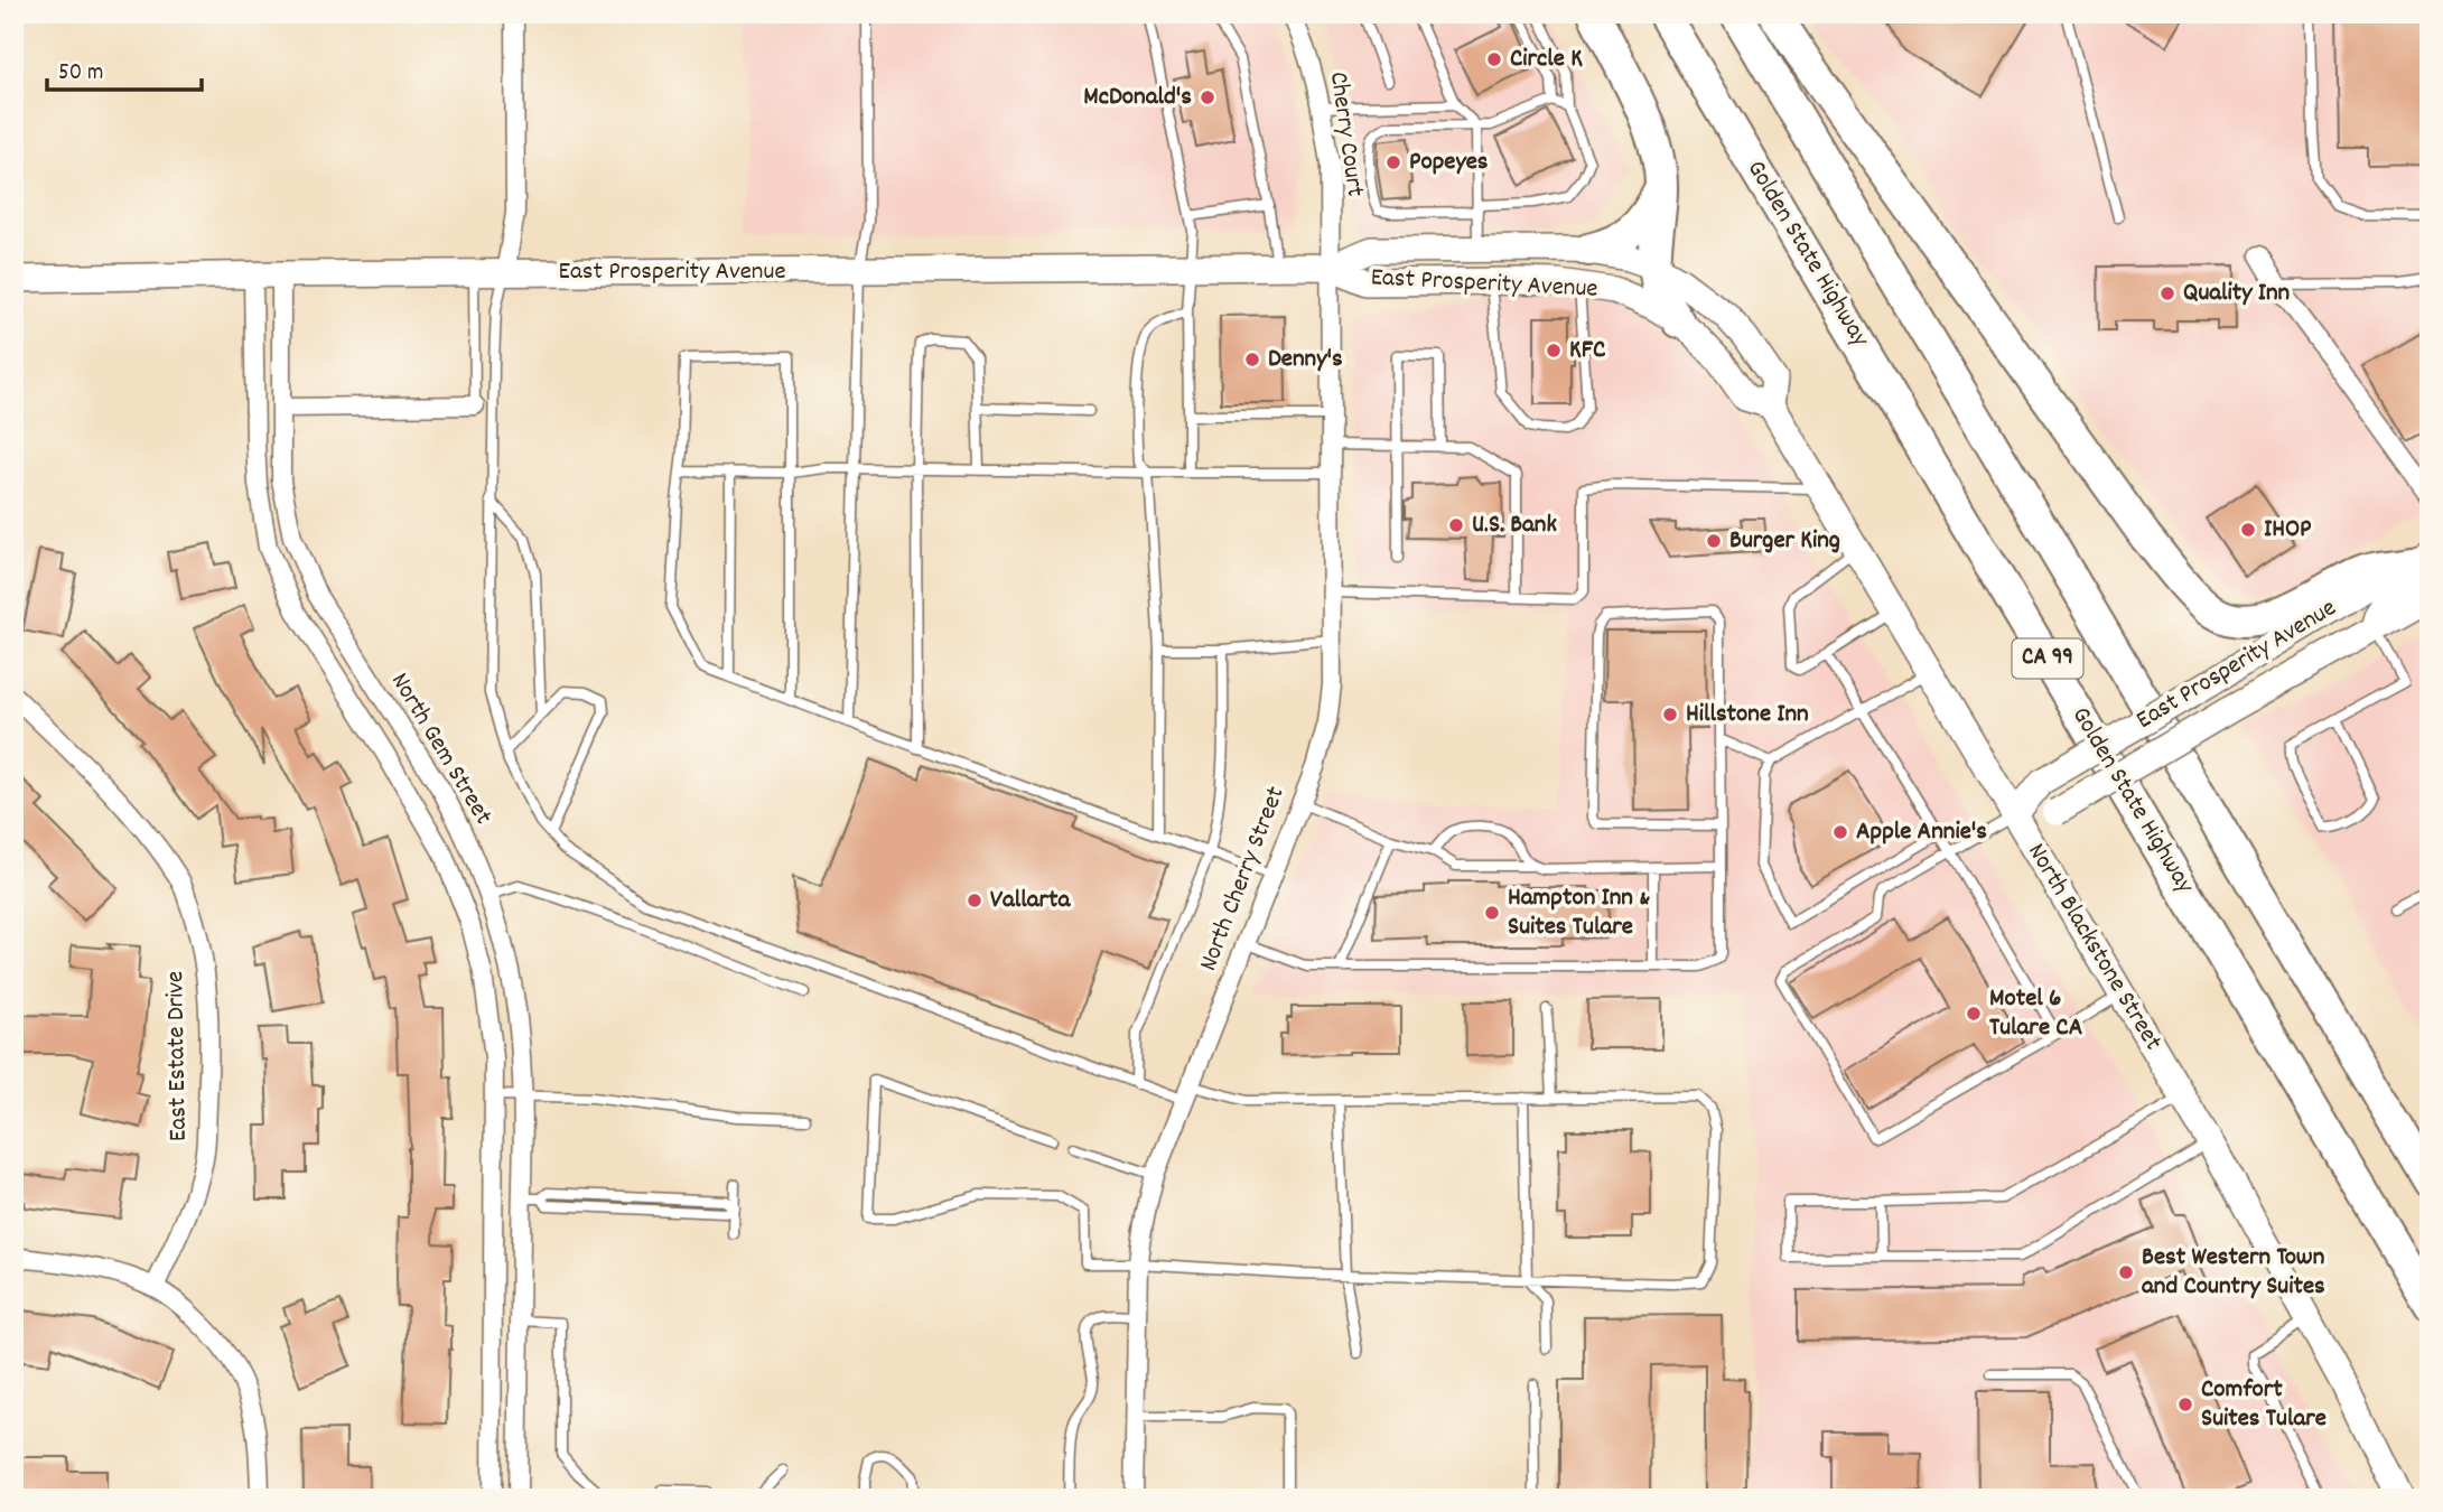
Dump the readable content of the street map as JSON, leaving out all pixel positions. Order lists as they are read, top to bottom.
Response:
{
  "streets": {
    "highway": ["Golden State Highway", "CA 99"],
    "main road": ["East Prosperity Avenue", "North Blackstone Street"],
    "street": [
      "Cherry Court",
      "North Gem Street",
      "North Cherry Street",
      "East Estate Drive"
    ]
  },
  "crossings": [
    ["Cherry Court", "East Prosperity Avenue"],
    ["Cherry Court", "North Cherry Street"],
    ["East Prosperity Avenue", "North Gem Street"],
    ["East Prosperity Avenue", "North Cherry Street"],
    ["East Prosperity Avenue", "North Blackstone Street"]
  ],
  "places": [
    "Circle K",
    "McDonald's",
    "Popeyes",
    "Quality Inn",
    "KFC",
    "Denny's",
    "U.S. Bank",
    "IHOP",
    "Burger King",
    "Hillstone Inn",
    "Apple Annie's",
    "Vallarta",
    "Hampton Inn & Suites Tulare",
    "Motel 6 Tulare CA",
    "Best Western Town and Country Suites",
    "Comfort Suites Tulare"
  ],
  "scale_bar": "50 m"
}
